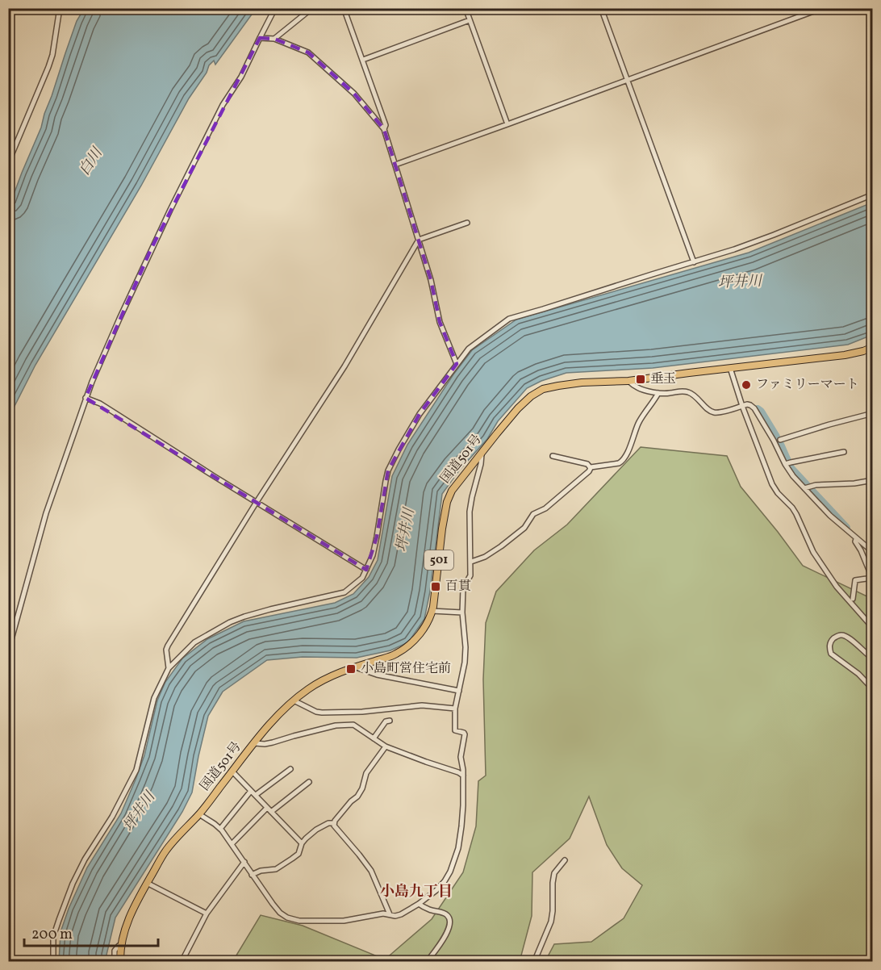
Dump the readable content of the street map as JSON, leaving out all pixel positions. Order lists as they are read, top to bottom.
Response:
{
  "streets": {
    "highway": ["国道501号", "501"]
  },
  "districts": ["小島九丁目"],
  "water": ["白川", "坪井川"],
  "places": {
    "transit": ["垂玉", "百貫", "小島町営住宅前"],
    "other": ["ファミリーマート"]
  },
  "scale_bar": "200 m"
}
